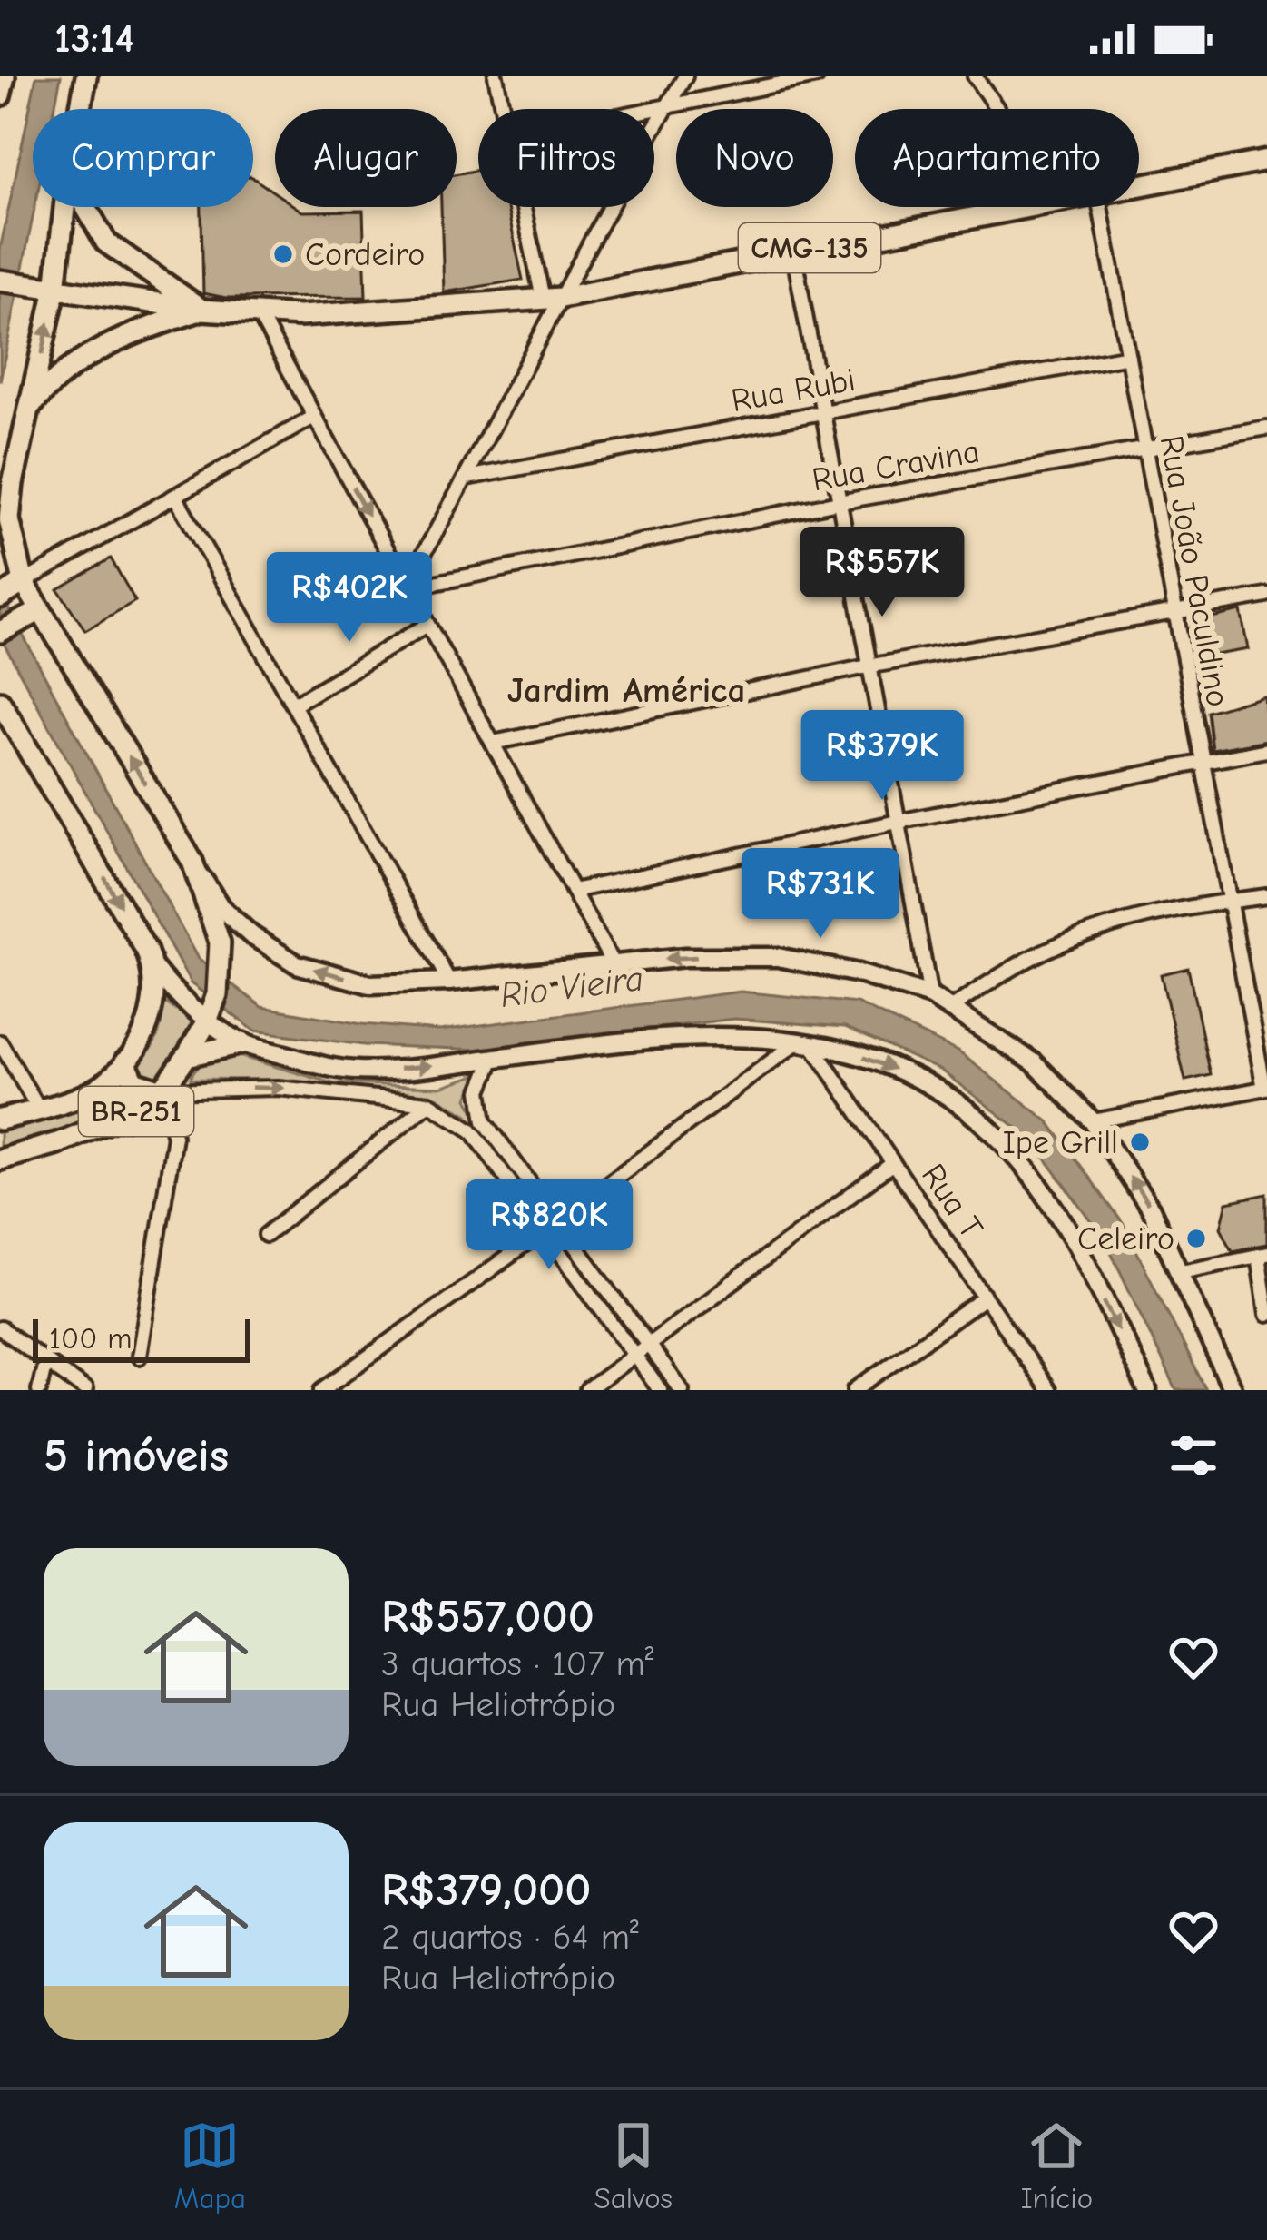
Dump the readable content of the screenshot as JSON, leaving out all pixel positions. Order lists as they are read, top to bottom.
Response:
{
  "streets": {
    "main road": ["CMG-135", "BR-251"],
    "street": [
      "Rua Rubi",
      "Rua Cravina",
      "Rua João Paculdino",
      "Rua T"
    ]
  },
  "crossings": [
    ["CMG-135", "BR-251"],
    ["Rua Rubi", "Rua João Paculdino"],
    ["Rua Cravina", "Rua João Paculdino"]
  ],
  "districts": ["Jardim América"],
  "water": ["Rio Vieira"],
  "places": ["Cordeiro", "Ipe Grill", "Celeiro"],
  "scale_bar": "100 m",
  "page": {
    "status": "13:14",
    "chip": [
      "Comprar",
      "Alugar",
      "Filtros",
      "Novo",
      "Apartamento"
    ],
    "price": [
      "R$557K",
      "R$402K",
      "R$379K",
      "R$731K",
      "R$820K"
    ],
    "scale": "100 m",
    "heading": "5 imóveis",
    "list": [
      {
        "name": "R$557,000",
        "note": "3 quartos · 107 m² · Rua Heliotrópio"
      },
      {
        "name": "R$379,000",
        "note": "2 quartos · 64 m² · Rua Heliotrópio"
      }
    ],
    "tabs": ["Mapa", "Salvos", "Início"]
  }
}
